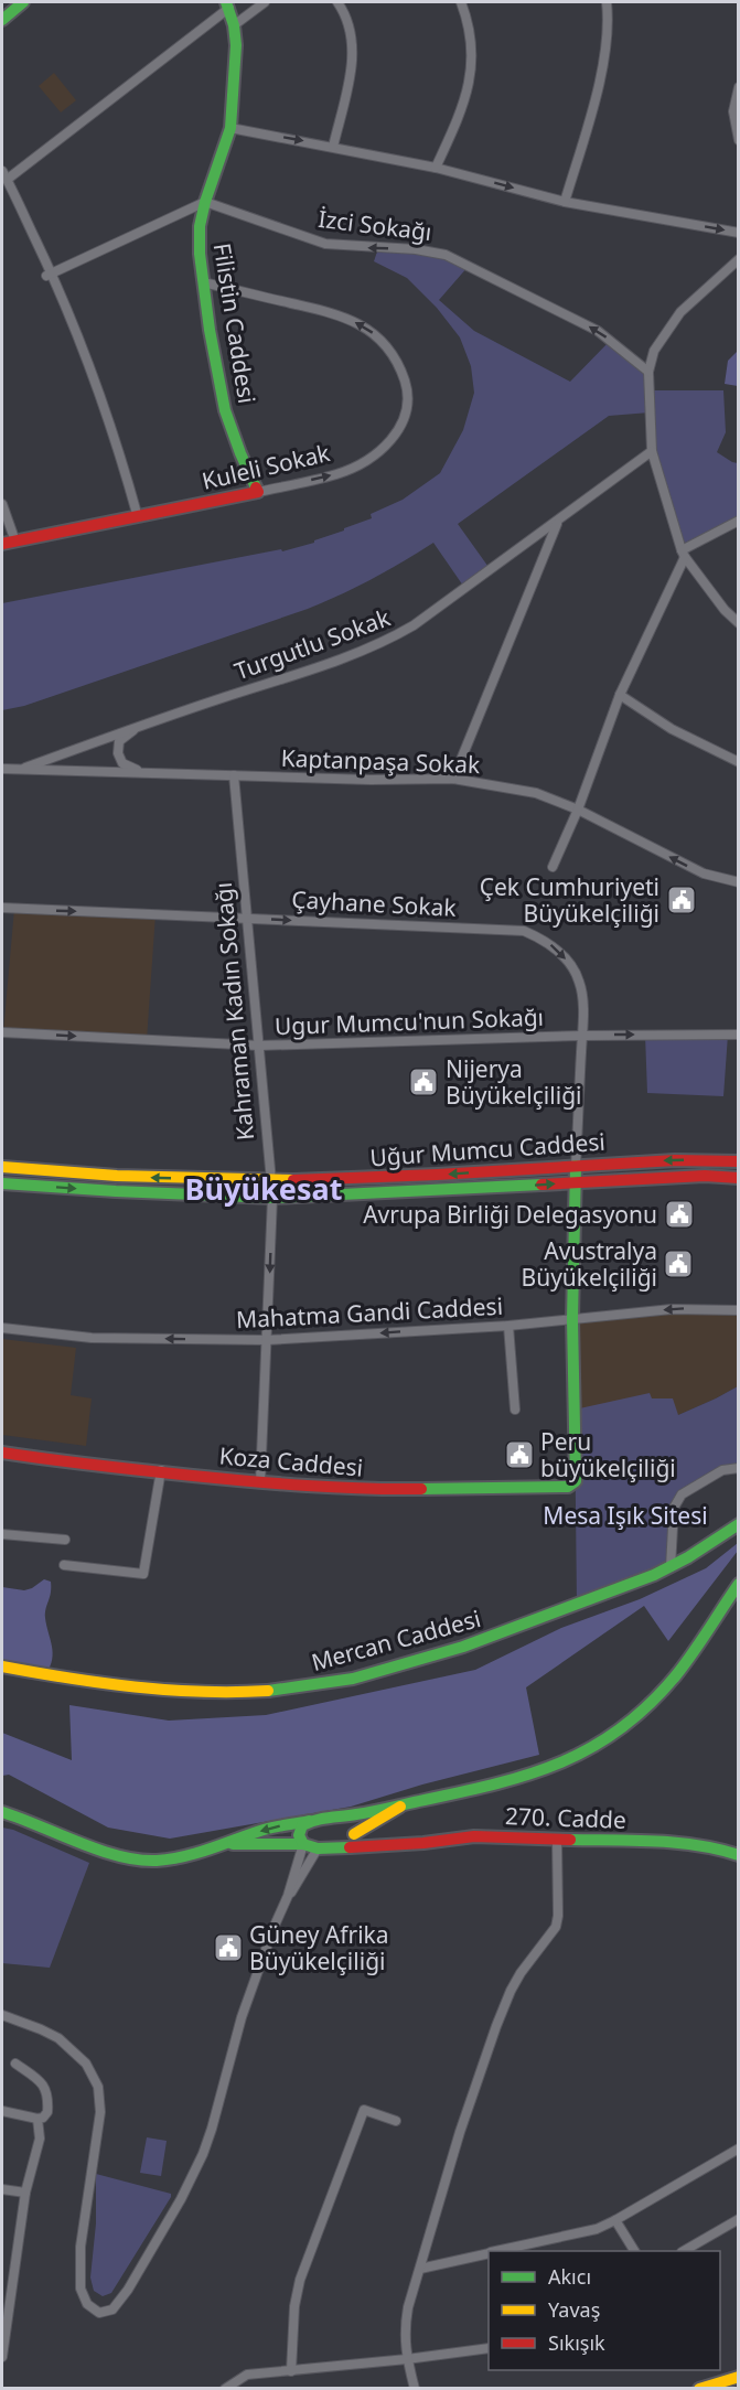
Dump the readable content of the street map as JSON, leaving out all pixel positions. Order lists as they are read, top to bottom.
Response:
{
  "streets": {
    "street": [
      "İzci Sokağı",
      "Filistin Caddesi",
      "Kuleli Sokak",
      "Turgutlu Sokak",
      "Kaptanpaşa Sokak",
      "Çayhane Sokak",
      "Kahraman Kadın Sokağı",
      "Ugur Mumcu'nun Sokağı",
      "Uğur Mumcu Caddesi",
      "Mahatma Gandi Caddesi",
      "Koza Caddesi",
      "Mercan Caddesi",
      "270. Cadde"
    ]
  },
  "crossings": [
    ["İzci Sokağı", "Filistin Caddesi"],
    ["Filistin Caddesi", "Kuleli Sokak"],
    ["Turgutlu Sokak", "Kaptanpaşa Sokak"],
    ["Kaptanpaşa Sokak", "Kahraman Kadın Sokağı"],
    ["Çayhane Sokak", "Kahraman Kadın Sokağı"],
    ["Çayhane Sokak", "Ugur Mumcu'nun Sokağı"],
    ["Çayhane Sokak", "Uğur Mumcu Caddesi"],
    ["Çayhane Sokak", "Mahatma Gandi Caddesi"],
    ["Çayhane Sokak", "Koza Caddesi"],
    ["Kahraman Kadın Sokağı", "Ugur Mumcu'nun Sokağı"],
    ["Kahraman Kadın Sokağı", "Uğur Mumcu Caddesi"],
    ["Kahraman Kadın Sokağı", "Mahatma Gandi Caddesi"],
    ["Kahraman Kadın Sokağı", "Koza Caddesi"]
  ],
  "one_way": [
    "İzci Sokağı",
    "Çayhane Sokak",
    "Ugur Mumcu'nun Sokağı",
    "Mahatma Gandi Caddesi"
  ],
  "districts": ["Büyükesat"],
  "parks": ["Mesa Işık Sitesi"],
  "places": {
    "public building": [
      "Çek Cumhuriyeti Büyükelçiliği",
      "Nijerya Büyükelçiliği",
      "Avrupa Birliği Delegasyonu",
      "Avustralya Büyükelçiliği",
      "Peru büyükelçiliği",
      "Güney Afrika Büyükelçiliği"
    ]
  },
  "legend": ["Akıcı", "Yavaş", "Sıkışık"]
}
